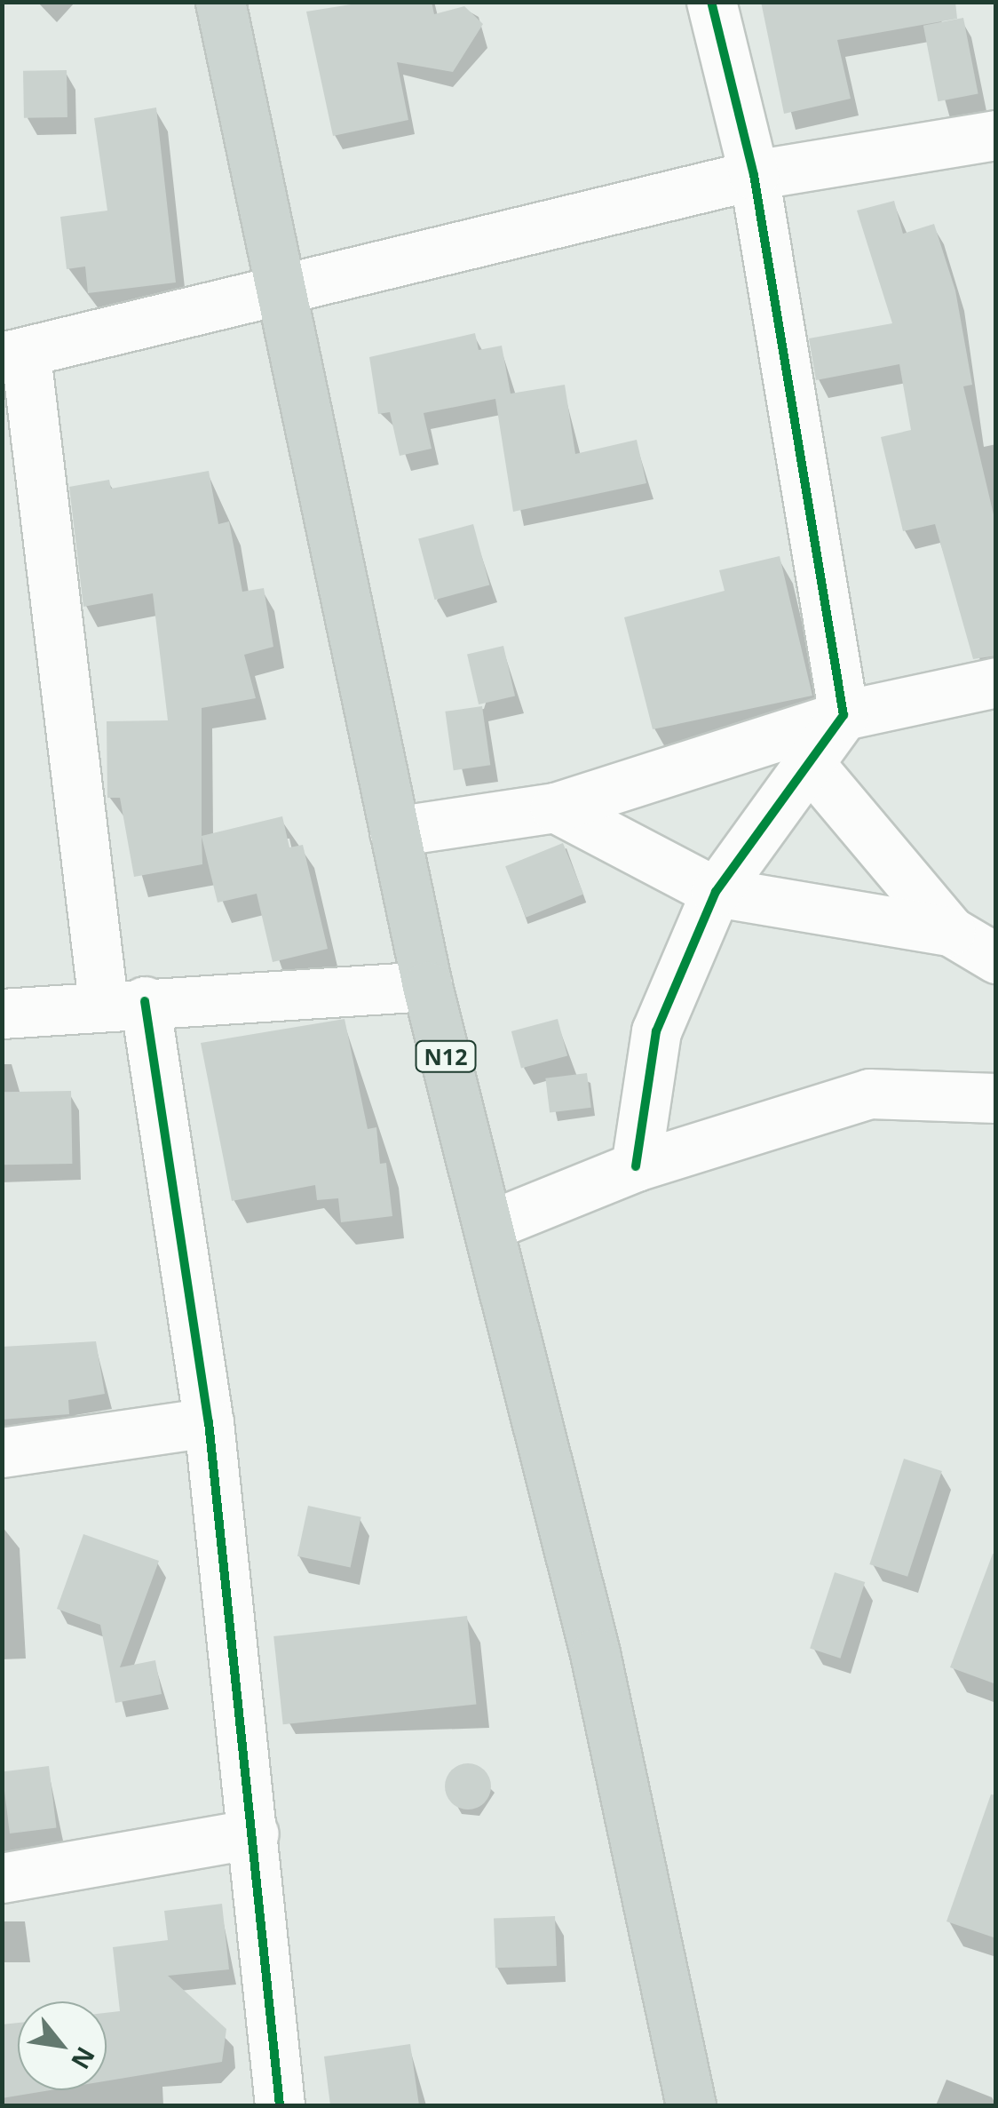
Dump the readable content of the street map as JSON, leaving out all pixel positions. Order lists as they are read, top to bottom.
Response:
{
  "streets": {
    "main road": ["N12"]
  },
  "north": "bottom right"
}
